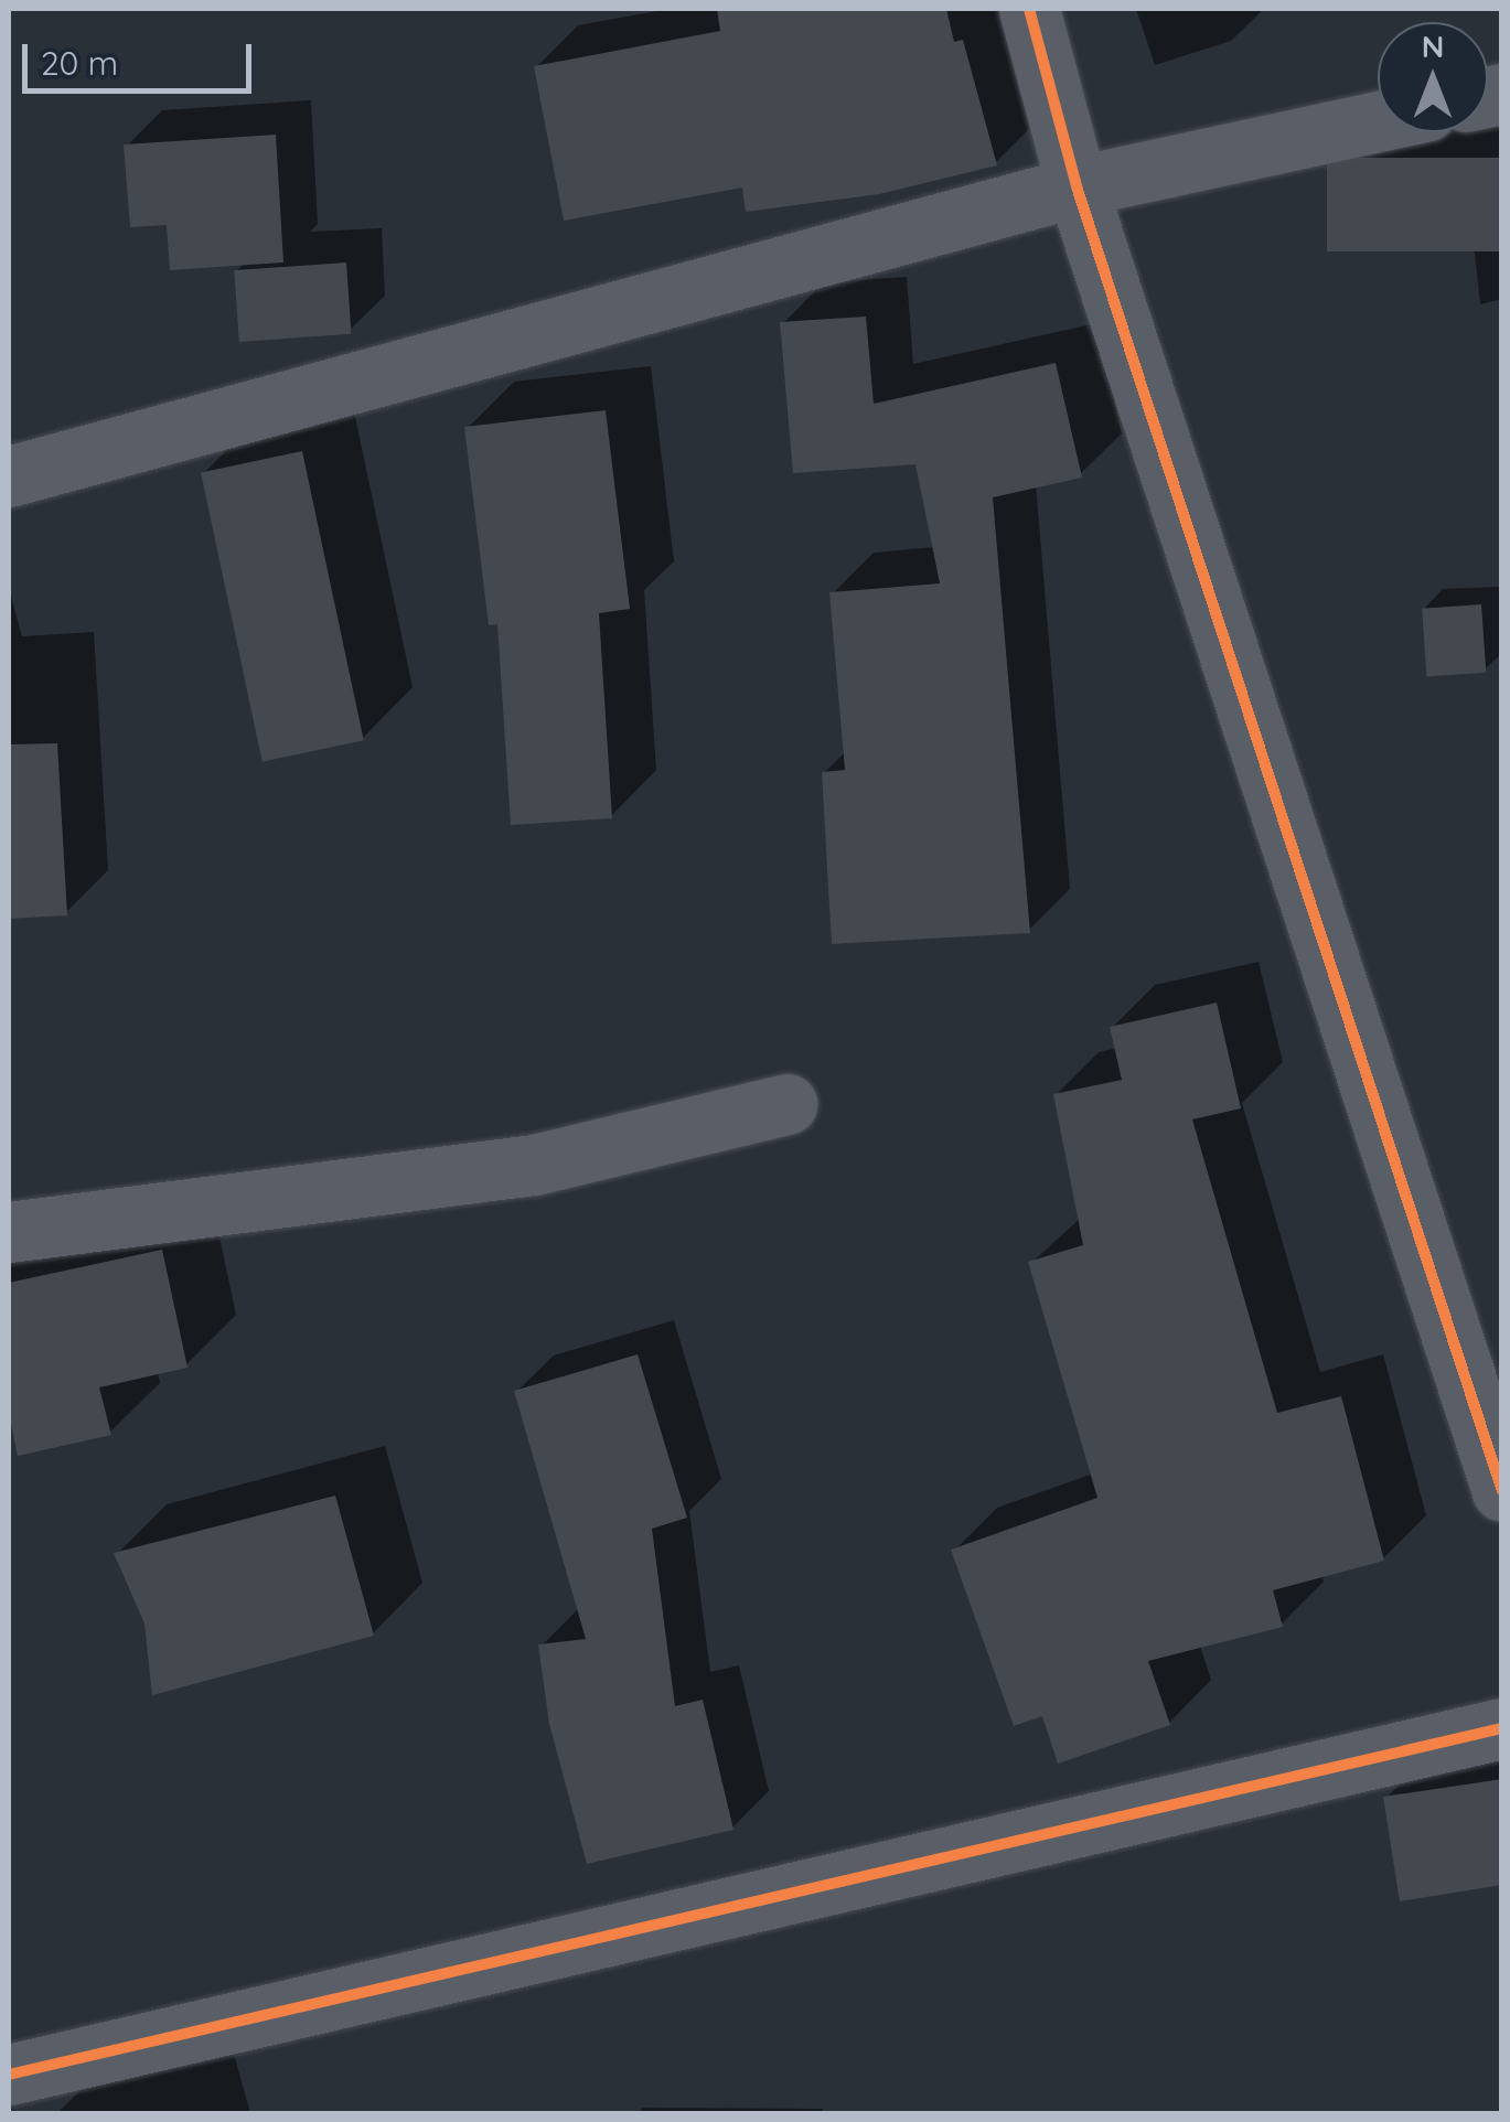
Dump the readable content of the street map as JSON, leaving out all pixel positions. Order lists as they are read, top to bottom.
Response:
{
  "scale_bar": "20 m",
  "north": "top"
}
